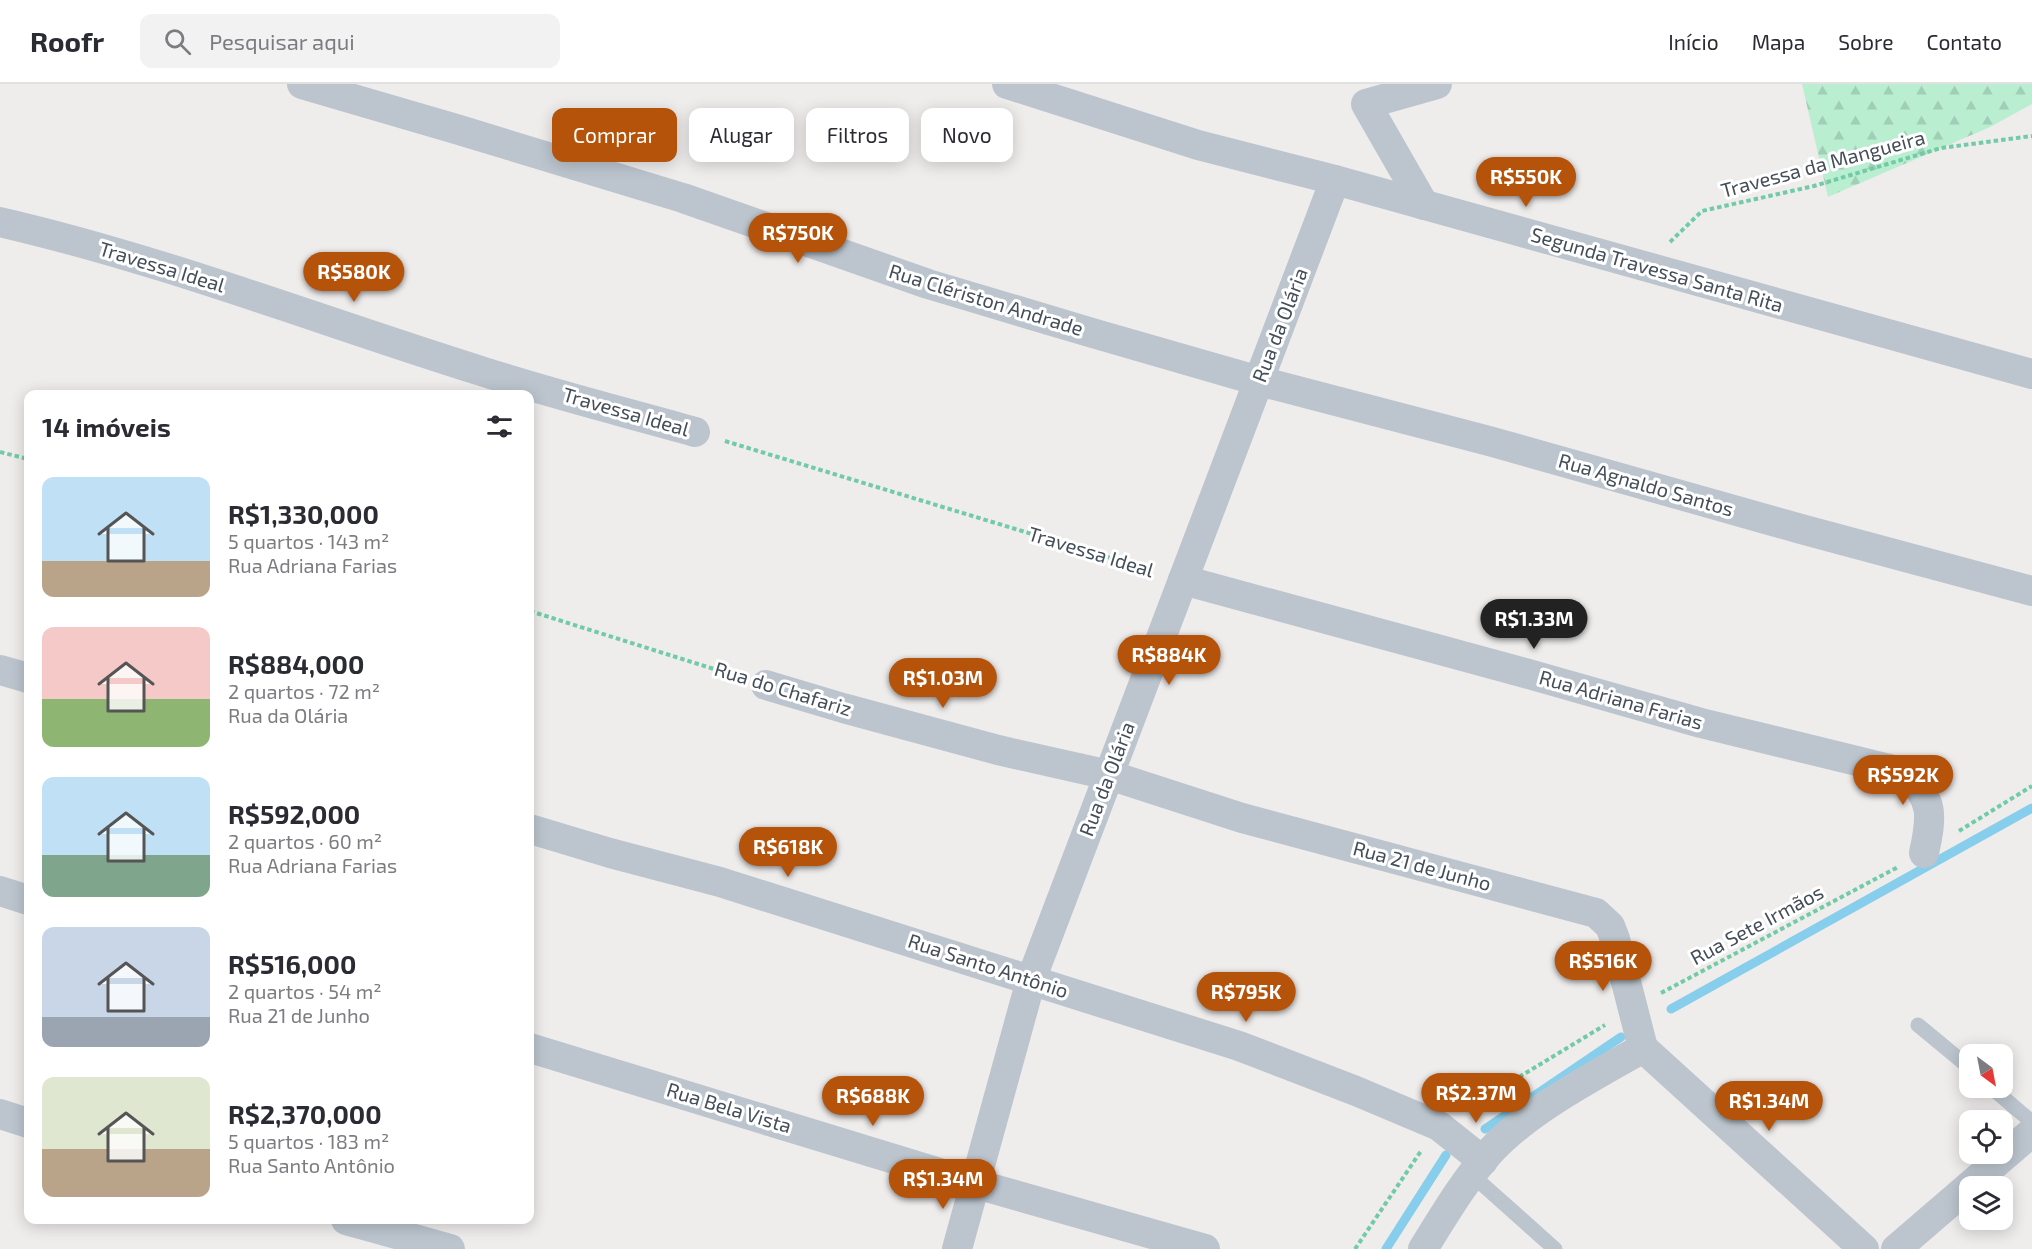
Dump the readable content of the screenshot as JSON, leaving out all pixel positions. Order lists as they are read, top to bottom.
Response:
{
  "streets": {
    "street": [
      "Travessa Ideal",
      "Segunda Travessa Santa Rita",
      "Rua Clériston Andrade",
      "Rua da Olária",
      "Rua Agnaldo Santos",
      "Rua do Chafariz",
      "Rua Adriana Farias",
      "Rua 21 de Junho",
      "Rua Santo Antônio",
      "Rua Bela Vista"
    ],
    "path": ["Travessa da Mangueira", "Rua Sete Irmãos"]
  },
  "crossings": [
    ["Travessa da Mangueira", "Segunda Travessa Santa Rita"],
    ["Travessa Ideal", "Rua da Olária"],
    ["Travessa Ideal", "Rua Adriana Farias"],
    ["Segunda Travessa Santa Rita", "Rua da Olária"],
    ["Rua Clériston Andrade", "Rua da Olária"],
    ["Rua Clériston Andrade", "Rua Agnaldo Santos"],
    ["Rua da Olária", "Rua Agnaldo Santos"],
    ["Rua da Olária", "Rua do Chafariz"],
    ["Rua da Olária", "Rua Adriana Farias"],
    ["Rua da Olária", "Rua 21 de Junho"],
    ["Rua da Olária", "Rua Santo Antônio"],
    ["Rua da Olária", "Rua Bela Vista"],
    ["Rua do Chafariz", "Rua 21 de Junho"],
    ["Rua Adriana Farias", "Rua Sete Irmãos"],
    ["Rua 21 de Junho", "Rua Sete Irmãos"],
    ["Rua Sete Irmãos", "Rua Santo Antônio"]
  ],
  "north": "bottom right",
  "page": {
    "header": "Roofr",
    "search": "Pesquisar aqui",
    "nav": [
      "Início",
      "Mapa",
      "Sobre",
      "Contato"
    ],
    "chip": [
      "Comprar",
      "Alugar",
      "Filtros",
      "Novo"
    ],
    "price": [
      "R$550K",
      "R$750K",
      "R$580K",
      "R$1.33M",
      "R$884K",
      "R$1.03M",
      "R$592K",
      "R$618K",
      "R$516K",
      "R$795K",
      "R$2.37M",
      "R$688K",
      "R$1.34M",
      "R$1.34M"
    ],
    "heading": "14 imóveis",
    "list": [
      {
        "name": "R$1,330,000",
        "note": "5 quartos · 143 m² · Rua Adriana Farias"
      },
      {
        "name": "R$884,000",
        "note": "2 quartos · 72 m² · Rua da Olária"
      },
      {
        "name": "R$592,000",
        "note": "2 quartos · 60 m² · Rua Adriana Farias"
      },
      {
        "name": "R$516,000",
        "note": "2 quartos · 54 m² · Rua 21 de Junho"
      },
      {
        "name": "R$2,370,000",
        "note": "5 quartos · 183 m² · Rua Santo Antônio"
      }
    ]
  }
}
